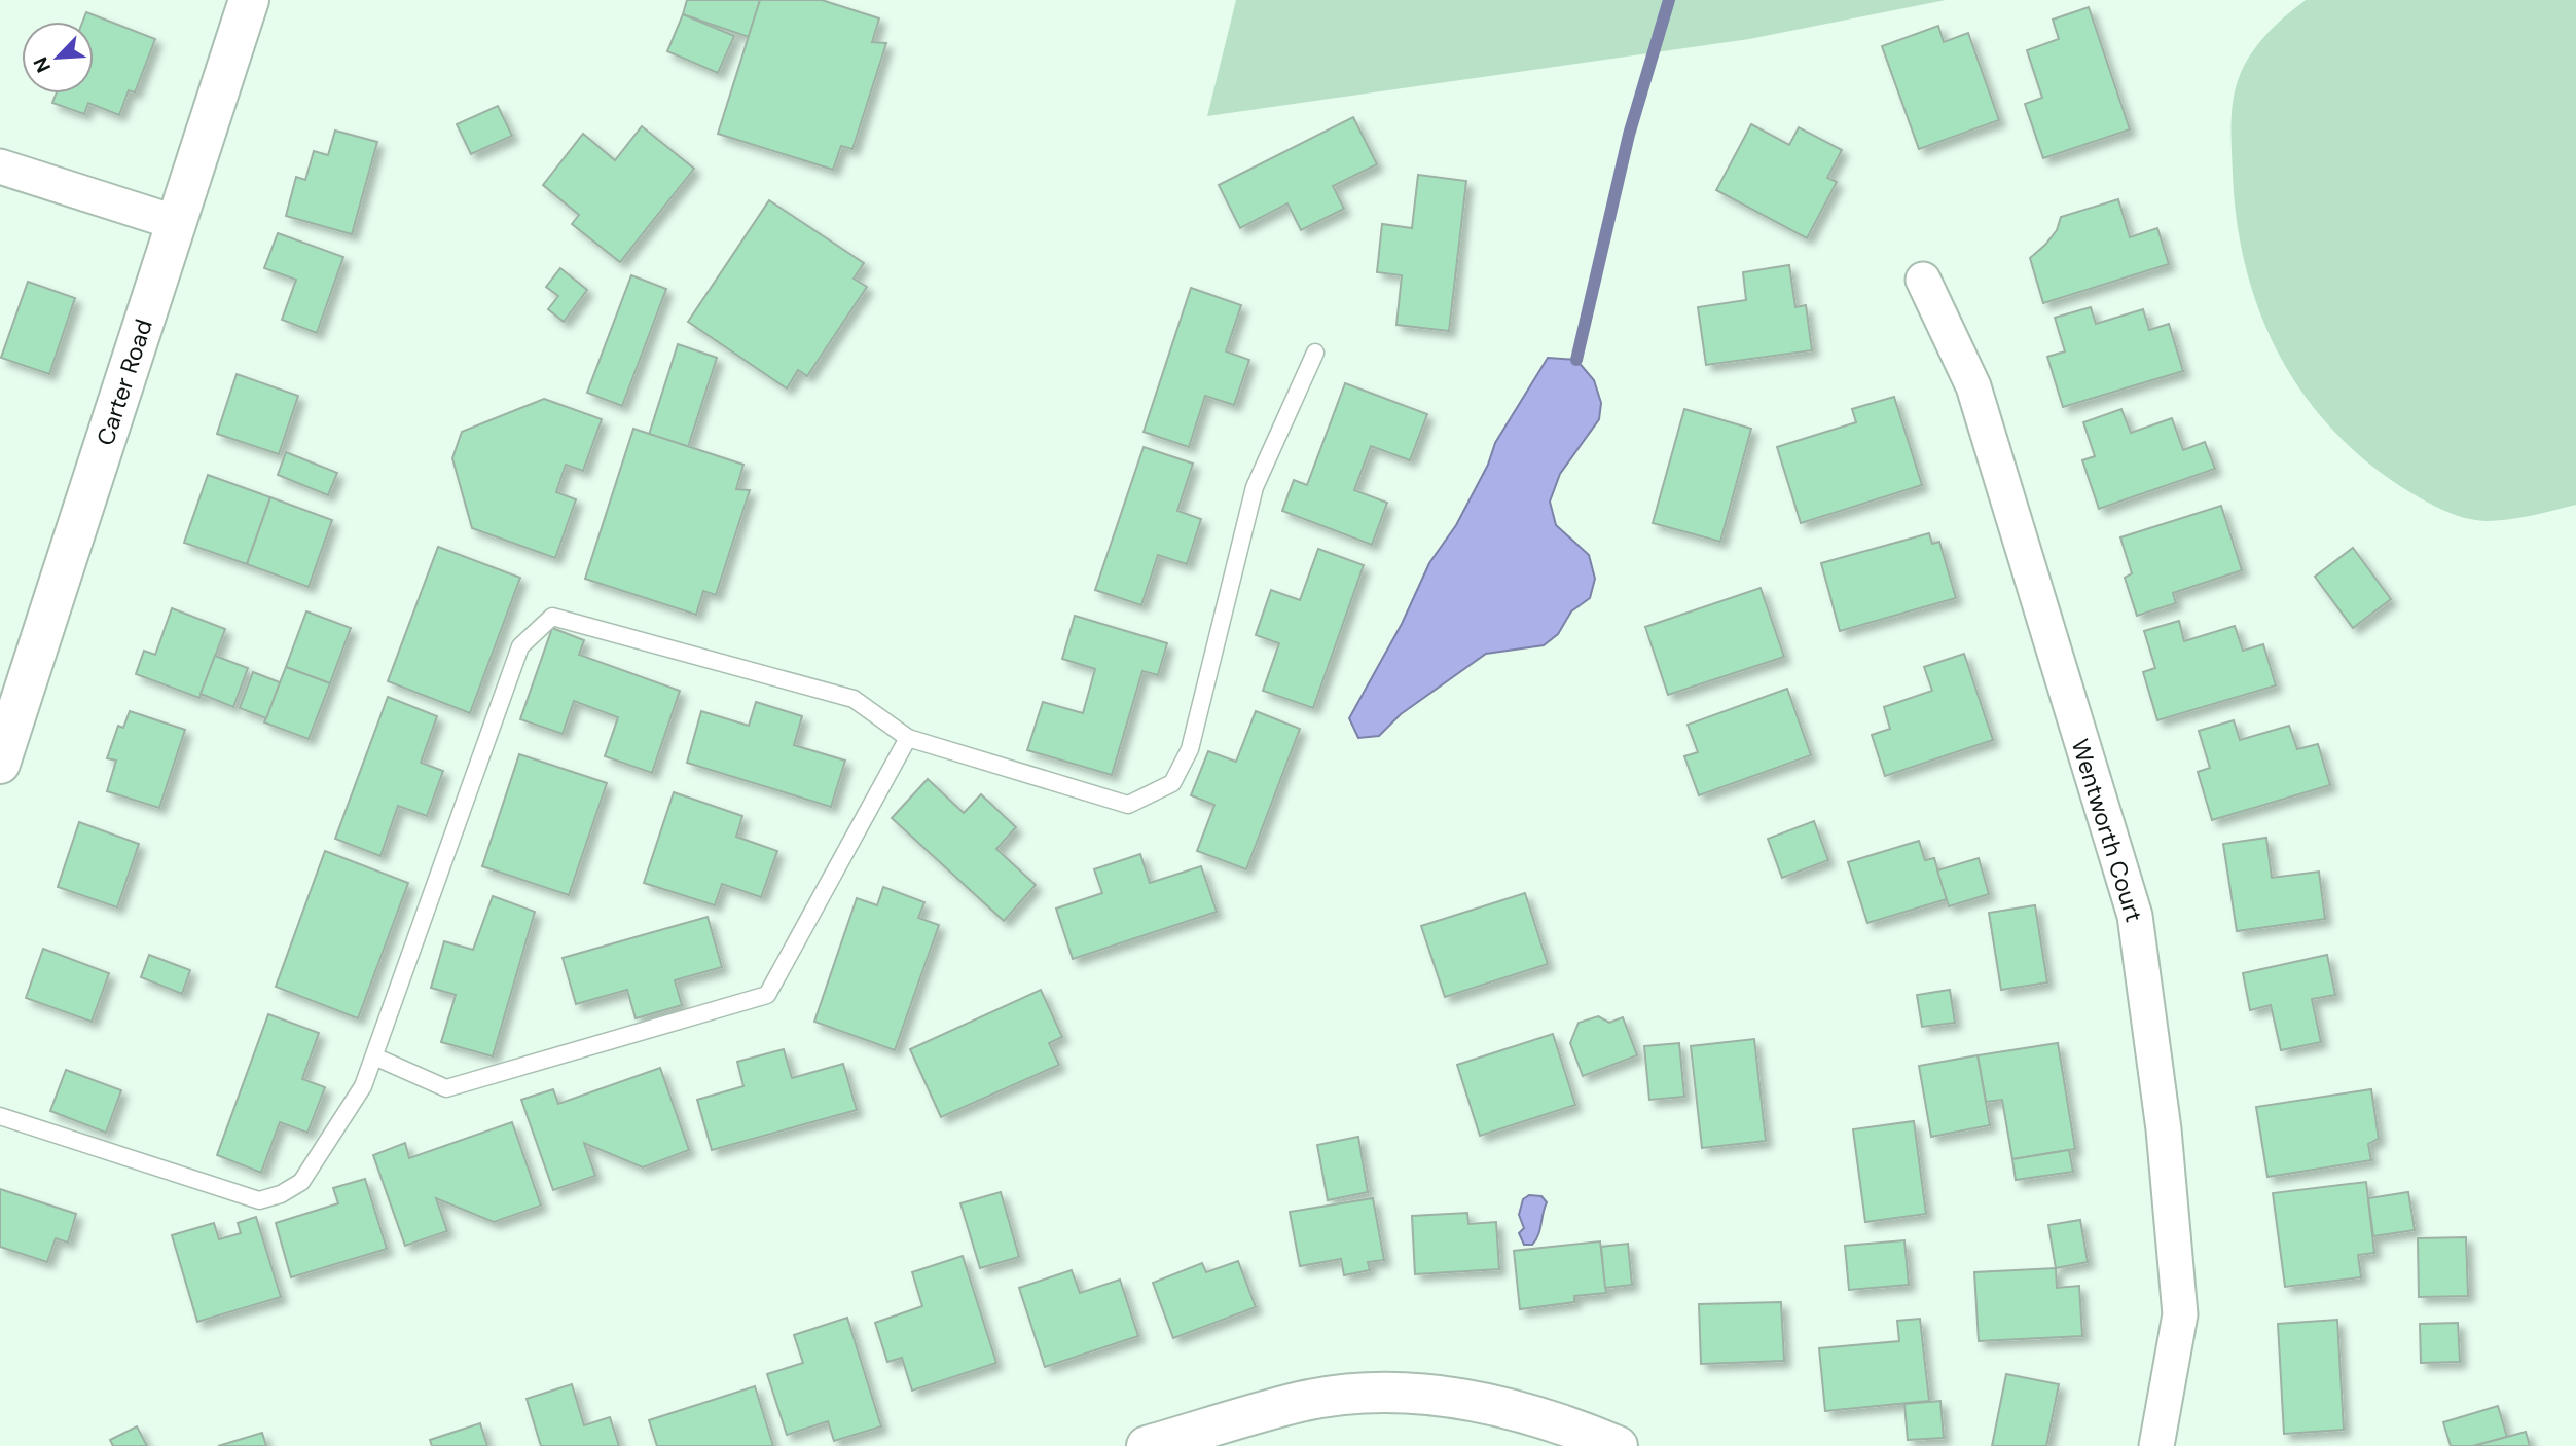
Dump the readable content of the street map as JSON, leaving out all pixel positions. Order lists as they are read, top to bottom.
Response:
{
  "streets": {
    "street": ["Carter Road", "Wentworth Court"]
  },
  "north": "bottom left"
}
